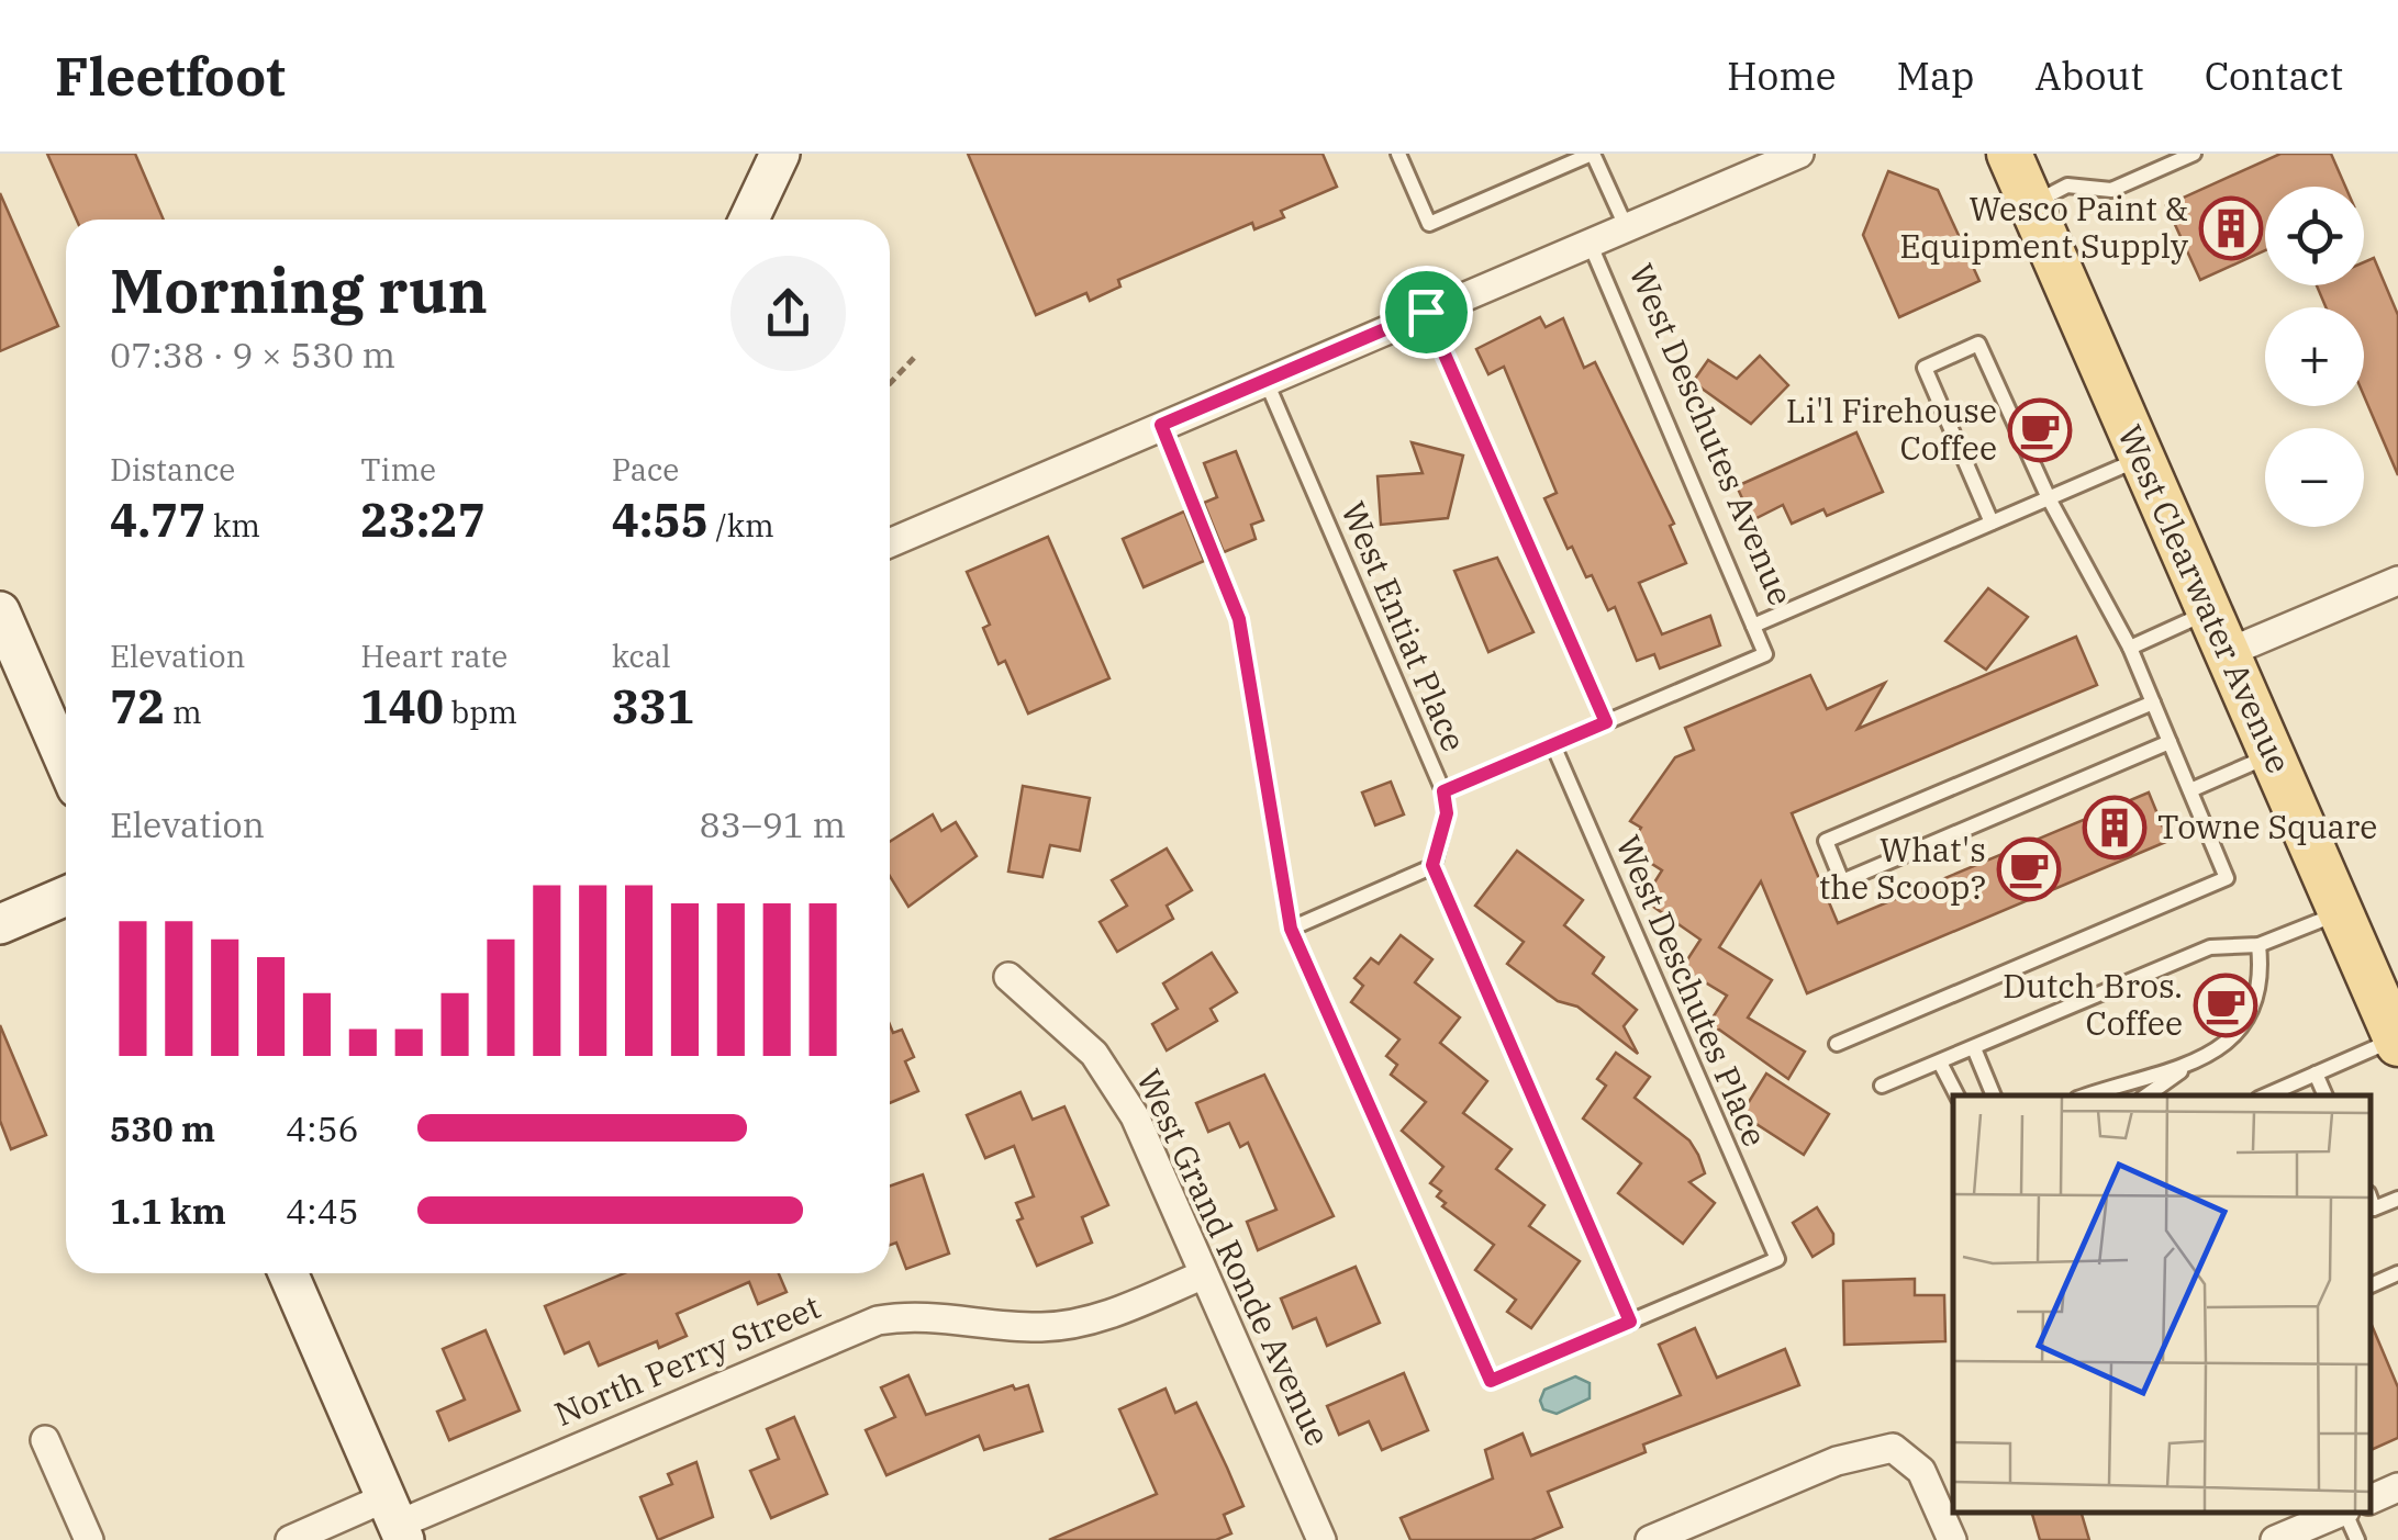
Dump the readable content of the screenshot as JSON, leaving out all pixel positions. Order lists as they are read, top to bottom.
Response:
{
  "streets": {
    "main road": ["West Clearwater Avenue"],
    "street": ["West Grand Ronde Avenue", "North Perry Street"],
    "lane": ["West Deschutes Avenue", "West Entiat Place", "West Deschutes Place"]
  },
  "crossings": [
    ["West Grand Ronde Avenue", "North Perry Street"]
  ],
  "places": {
    "building": ["Wesco Paint & Equipment Supply", "Towne Square"],
    "cafe": ["Li'l Firehouse Coffee", "What's the Scoop?", "Dutch Bros. Coffee"]
  },
  "page": {
    "header": "Fleetfoot",
    "nav": [
      "Home",
      "Map",
      "About",
      "Contact"
    ],
    "map_buttons": ["+", "−"],
    "heading": ["Morning run", "07:38 · 9 × 530 m"],
    "stats": [
      ["Distance", "4.77 km"],
      ["Time", "23:27"],
      ["Pace", "4:55 /km"],
      ["Elevation", "72 m"],
      ["Heart rate", "140 bpm"],
      ["kcal", "331"]
    ],
    "chart": ["Elevation", "83–91 m"],
    "list": [
      {
        "name": "530 m",
        "note": "4:56"
      },
      {
        "name": "1.1 km",
        "note": "4:45"
      }
    ]
  }
}
